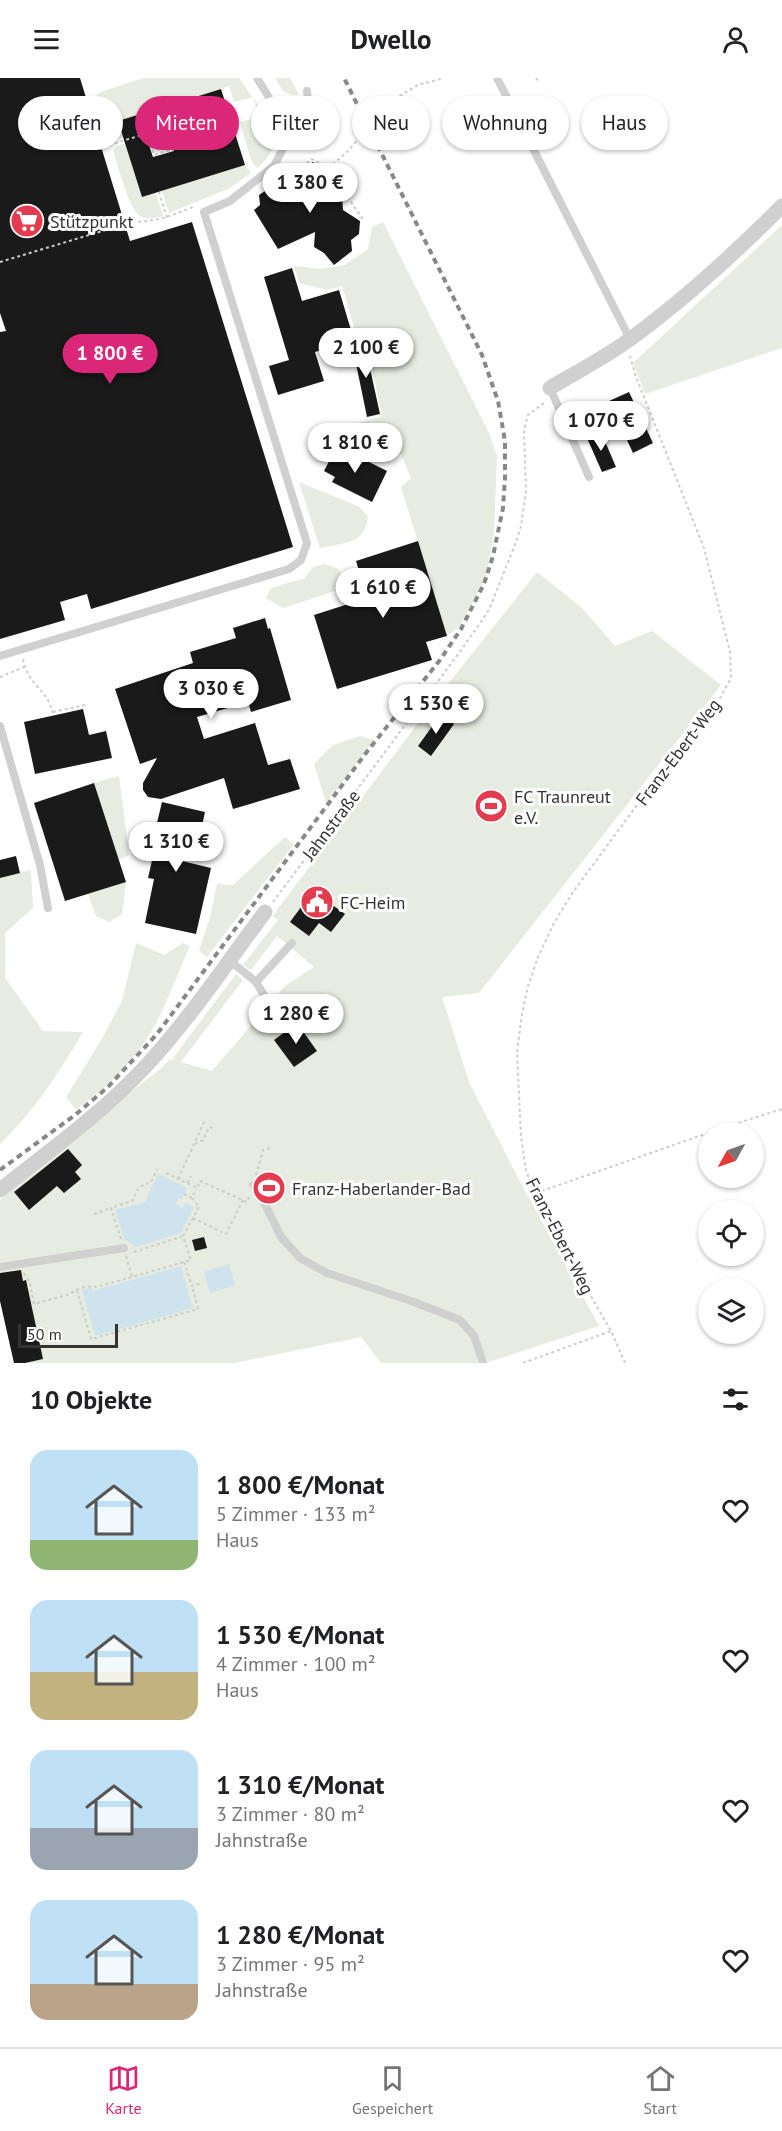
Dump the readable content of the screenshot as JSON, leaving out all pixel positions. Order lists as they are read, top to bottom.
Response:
{
  "streets": {
    "path": ["Franz-Ebert-Weg", "Jahnstraße"]
  },
  "places": {
    "supermarket": ["Stützpunkt"],
    "sports": ["FC Traunreut e.V.", "Franz-Haberlander-Bad"],
    "public building": ["FC-Heim"]
  },
  "scale_bar": "50 m",
  "north": "bottom left",
  "page": {
    "header": "Dwello",
    "chip": [
      "Kaufen",
      "Mieten",
      "Filter",
      "Neu",
      "Wohnung",
      "Haus"
    ],
    "price": [
      "1 380 €",
      "2 100 €",
      "1 800 €",
      "1 070 €",
      "1 810 €",
      "1 610 €",
      "3 030 €",
      "1 530 €",
      "1 310 €",
      "1 280 €"
    ],
    "scale": "50 m",
    "heading": "10 Objekte",
    "list": [
      {
        "name": "1 800 €/Monat",
        "note": "5 Zimmer · 133 m² · Haus"
      },
      {
        "name": "1 530 €/Monat",
        "note": "4 Zimmer · 100 m² · Haus"
      },
      {
        "name": "1 310 €/Monat",
        "note": "3 Zimmer · 80 m² · Jahnstraße"
      },
      {
        "name": "1 280 €/Monat",
        "note": "3 Zimmer · 95 m² · Jahnstraße"
      }
    ],
    "tabs": ["Karte", "Gespeichert", "Start"]
  }
}
